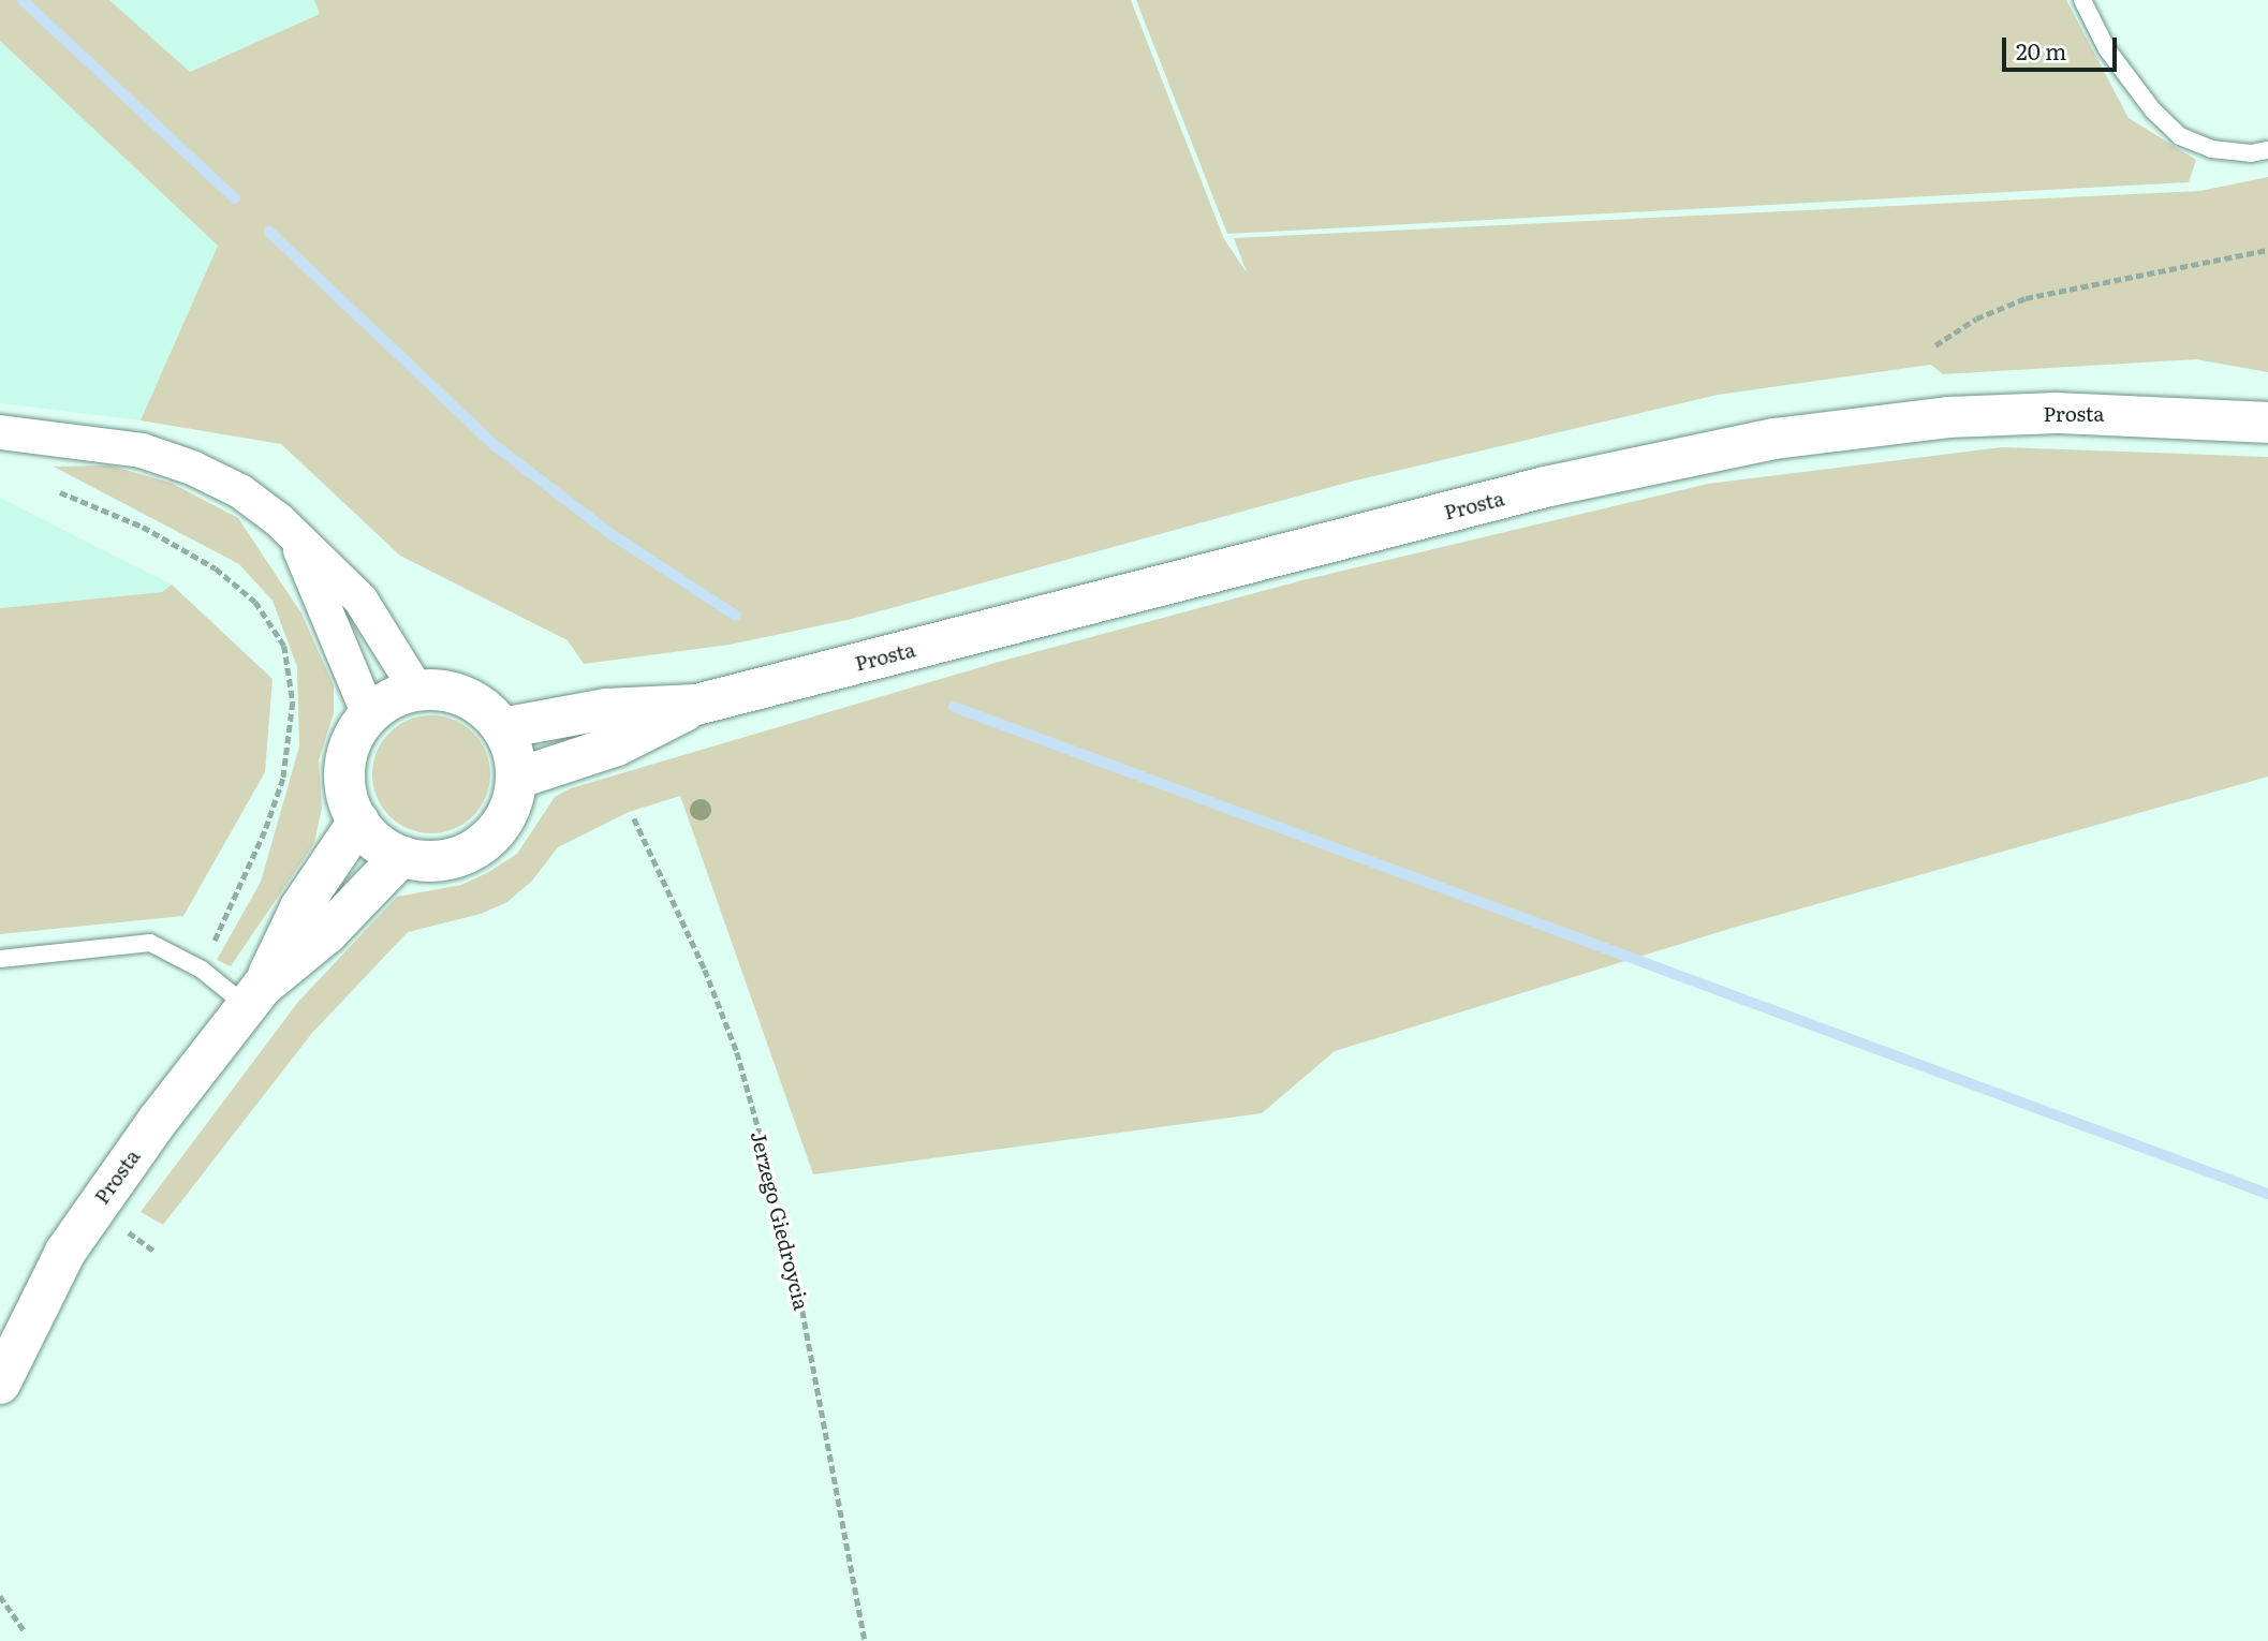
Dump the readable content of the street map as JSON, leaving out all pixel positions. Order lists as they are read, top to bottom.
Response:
{
  "streets": {
    "main road": ["Prosta"],
    "path": ["Jerzego Giedroycia"]
  },
  "scale_bar": "20 m"
}
